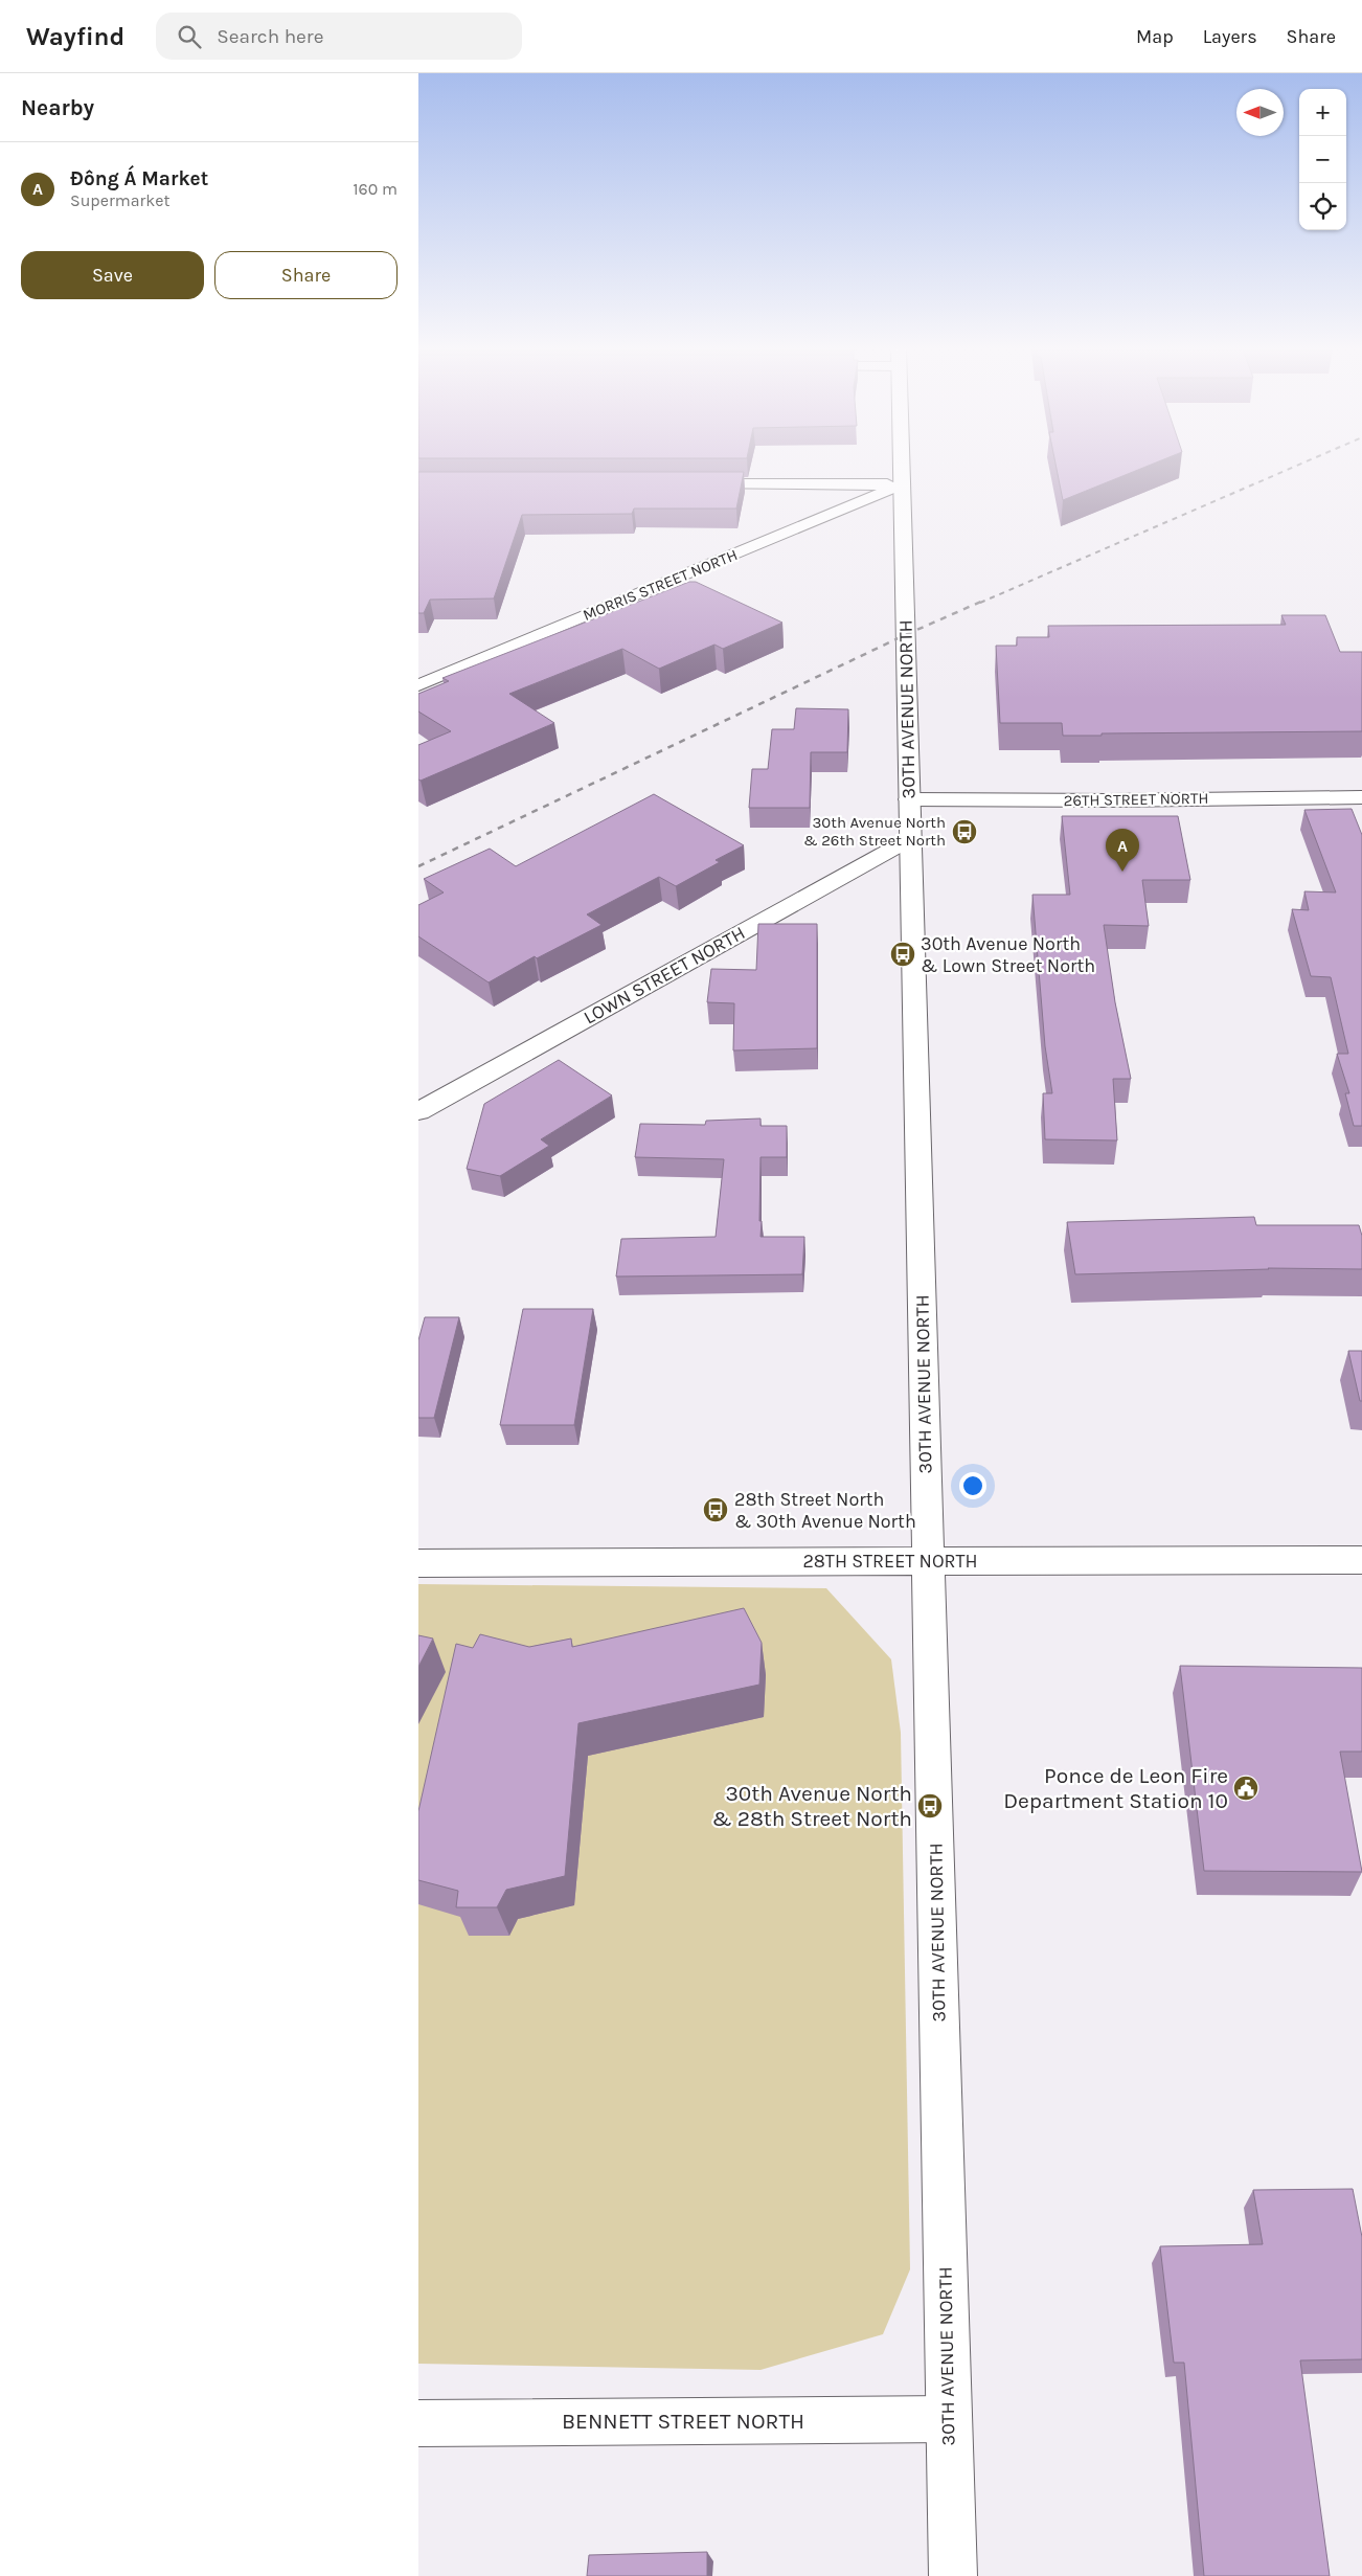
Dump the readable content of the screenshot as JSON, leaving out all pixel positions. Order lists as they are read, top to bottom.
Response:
{
  "streets": {
    "street": [
      "MORRIS STREET NORTH",
      "30TH AVENUE NORTH",
      "26TH STREET NORTH",
      "LOWN STREET NORTH",
      "28TH STREET NORTH",
      "BENNETT STREET NORTH"
    ]
  },
  "crossings": [
    ["MORRIS STREET NORTH", "30TH AVENUE NORTH"],
    ["30TH AVENUE NORTH", "26TH STREET NORTH"],
    ["30TH AVENUE NORTH", "LOWN STREET NORTH"],
    ["30TH AVENUE NORTH", "28TH STREET NORTH"],
    ["30TH AVENUE NORTH", "BENNETT STREET NORTH"]
  ],
  "places": {
    "bus stop": [
      "30th Avenue North & 26th Street North",
      "30th Avenue North & Lown Street North",
      "28th Street North & 30th Avenue North",
      "30th Avenue North & 28th Street North"
    ],
    "public building": ["Ponce de Leon Fire Department Station 10"]
  },
  "north": "left",
  "page": {
    "header": "Wayfind",
    "search": "Search here",
    "nav": ["Map", "Layers", "Share"],
    "heading": "Nearby",
    "map_buttons": ["+", "−"],
    "list": [
      {
        "mark": "A",
        "name": "Đông Á Market",
        "note": "Supermarket",
        "value": "160 m"
      }
    ],
    "buttons": ["Save", "Share"],
    "pins": "A"
  }
}
